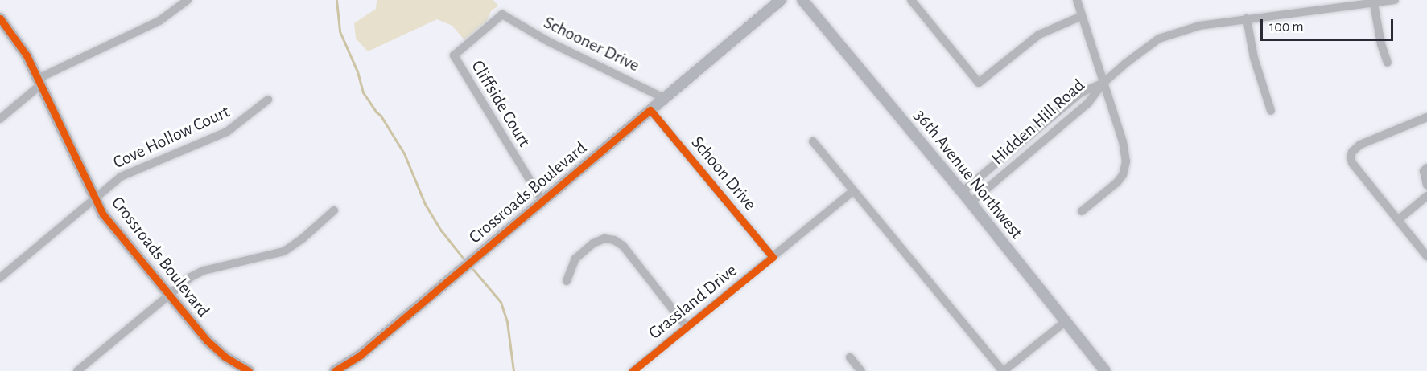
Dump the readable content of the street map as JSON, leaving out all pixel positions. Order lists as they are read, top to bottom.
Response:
{
  "streets": {
    "street": [
      "Schooner Drive",
      "Cliffside Court",
      "Hidden Hill Road",
      "Cove Hollow Court",
      "Schoon Drive",
      "36th Avenue Northwest",
      "Crossroads Boulevard",
      "Grassland Drive"
    ]
  },
  "crossings": [
    ["Schooner Drive", "Cliffside Court"],
    ["Schooner Drive", "Crossroads Boulevard"],
    ["Cliffside Court", "Crossroads Boulevard"],
    ["Hidden Hill Road", "36th Avenue Northwest"],
    ["Cove Hollow Court", "Crossroads Boulevard"],
    ["Schoon Drive", "Crossroads Boulevard"],
    ["Schoon Drive", "Grassland Drive"]
  ],
  "scale_bar": "100 m"
}
